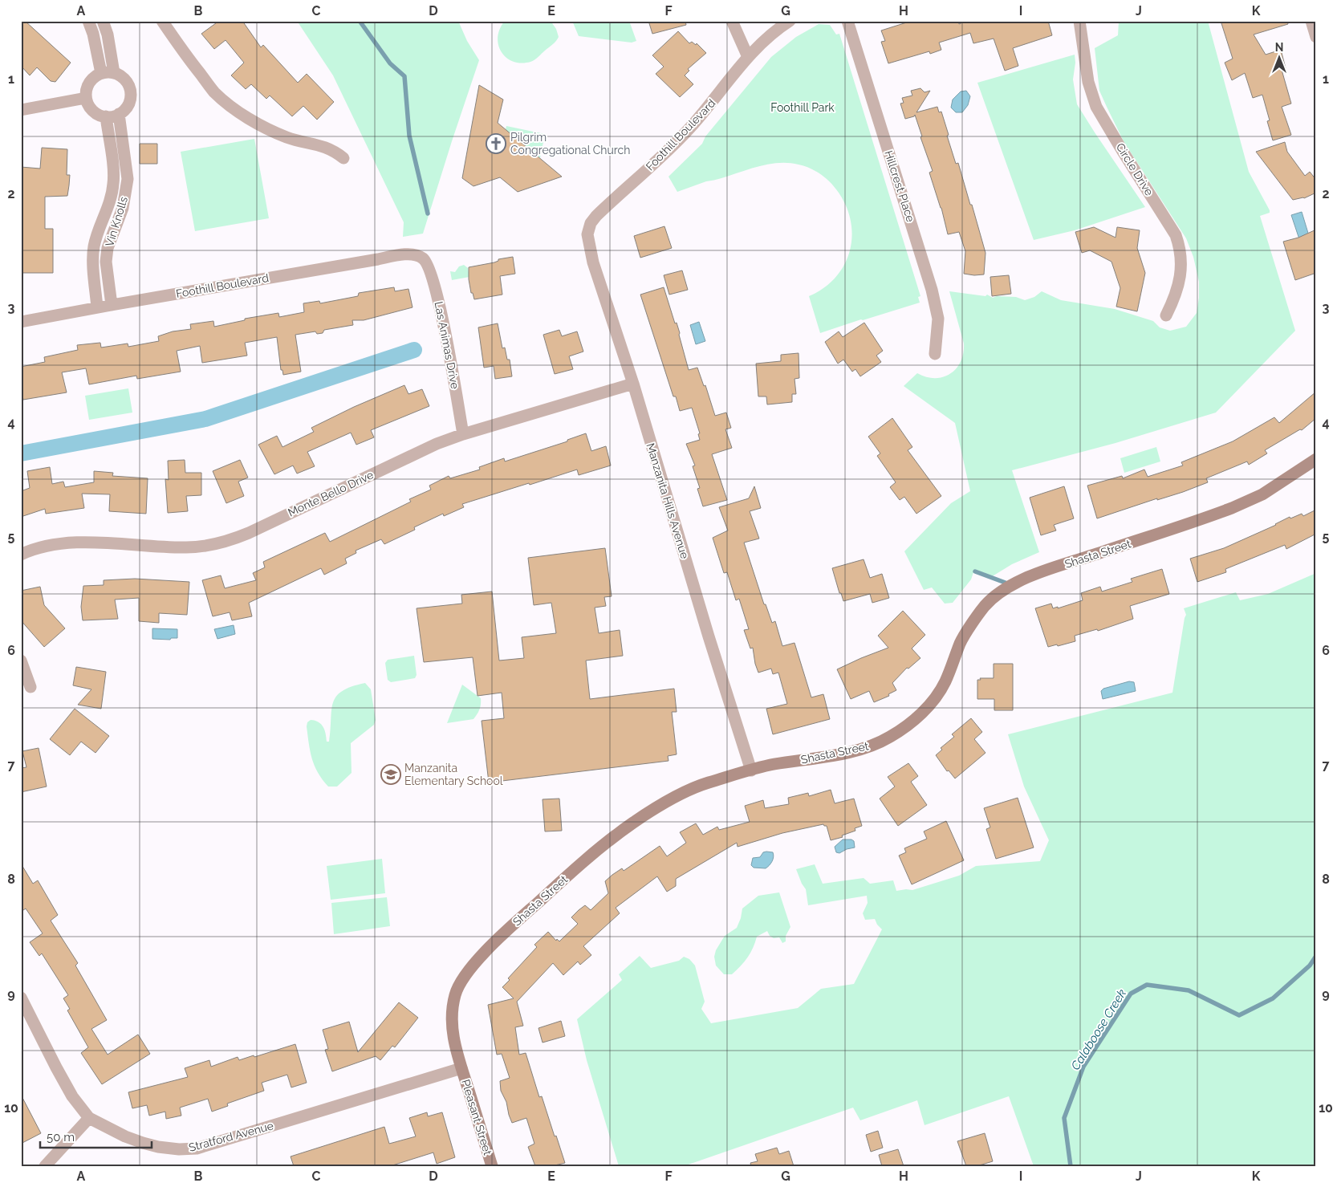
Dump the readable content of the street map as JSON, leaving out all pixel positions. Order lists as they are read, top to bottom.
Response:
{
  "streets": {
    "street": [
      "Foothill Boulevard",
      "Circle Drive",
      "Hillcrest Place",
      "Vin Knolls",
      "Las Animas Drive",
      "Monte Bello Drive",
      "Manzanita Hills Avenue",
      "Shasta Street",
      "Pleasant Street",
      "Stratford Avenue"
    ]
  },
  "crossings": [
    ["Foothill Boulevard", "Vin Knolls"],
    ["Foothill Boulevard", "Las Animas Drive"],
    ["Foothill Boulevard", "Manzanita Hills Avenue"],
    ["Las Animas Drive", "Monte Bello Drive"],
    ["Monte Bello Drive", "Manzanita Hills Avenue"],
    ["Manzanita Hills Avenue", "Shasta Street"],
    ["Shasta Street", "Pleasant Street"],
    ["Shasta Street", "Stratford Avenue"],
    ["Pleasant Street", "Stratford Avenue"]
  ],
  "water": ["Calaboose Creek"],
  "parks": ["Foothill Park"],
  "places": {
    "church": ["Pilgrim Congregational Church"],
    "school or university": ["Manzanita Elementary School"]
  },
  "scale_bar": "50 m",
  "north": "top",
  "grid": {
    "columns": [
      "A",
      "B",
      "C",
      "D",
      "E",
      "F",
      "G",
      "H",
      "I",
      "J",
      "K"
    ],
    "rows": [
      "1",
      "2",
      "3",
      "4",
      "5",
      "6",
      "7",
      "8",
      "9",
      "10"
    ]
  }
}
